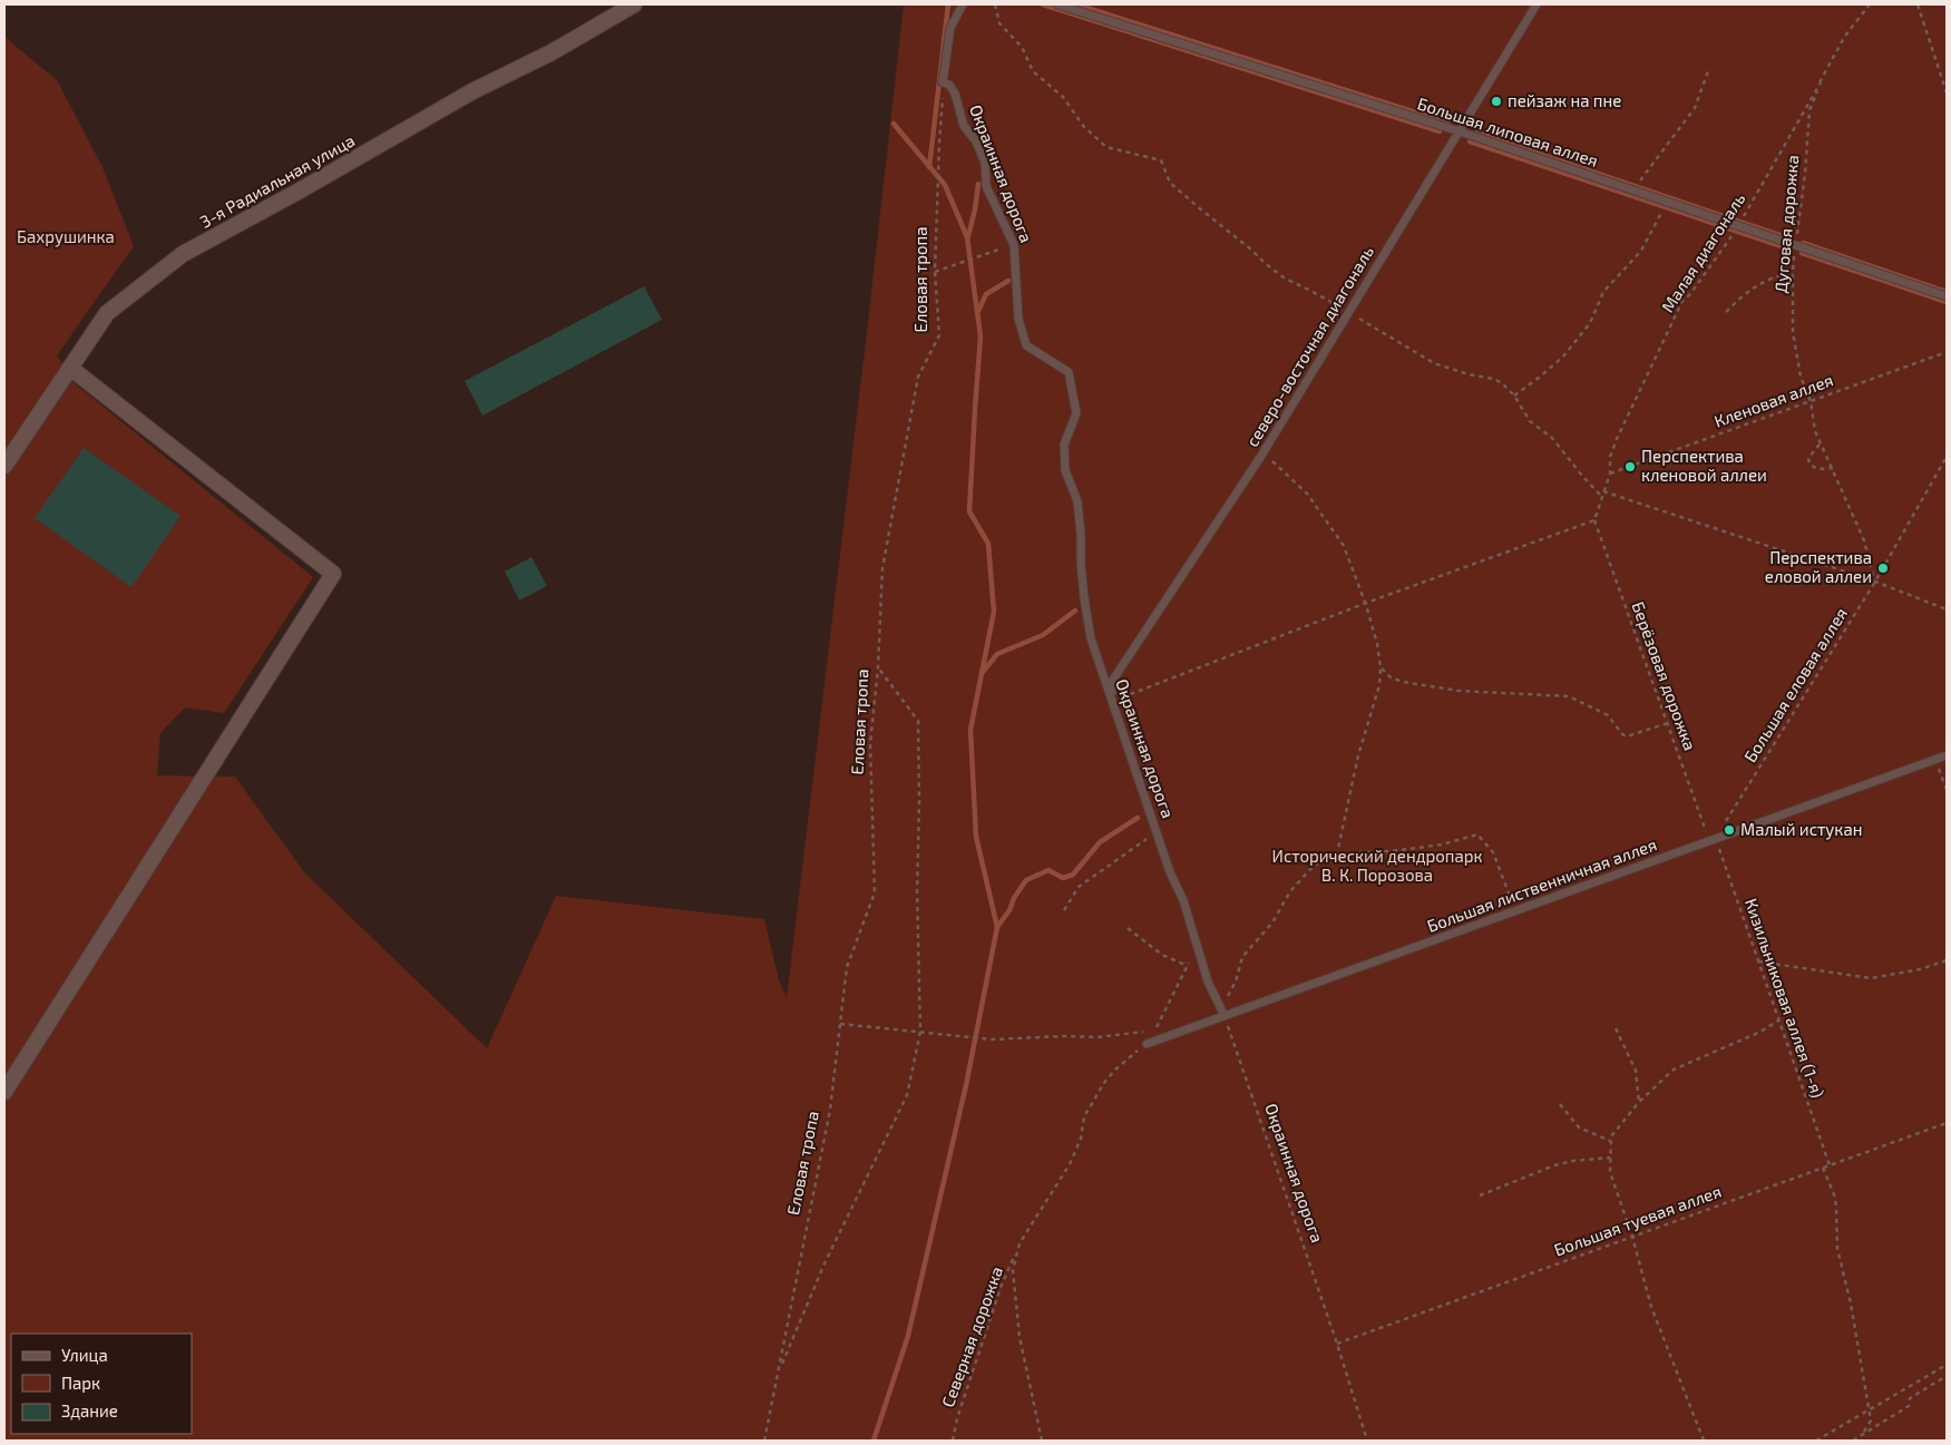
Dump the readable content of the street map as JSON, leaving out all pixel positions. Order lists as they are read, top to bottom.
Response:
{
  "streets": {
    "street": ["3-я Радиальная улица"],
    "lane": [
      "Большая липовая аллея",
      "Окраинная дорога",
      "северо-восточная диагональ",
      "Большая лиственничная аллея"
    ],
    "path": [
      "Дуговая дорожка",
      "Малая диагональ",
      "Еловая тропа",
      "Кленовая аллея",
      "Берёзовая дорожка",
      "Большая еловая аллея",
      "Кизильниковая аллея (1-я)",
      "Большая туевая аллея",
      "Северная дорожка"
    ]
  },
  "crossings": [
    ["Большая липовая аллея", "Дуговая дорожка"],
    ["Большая липовая аллея", "Малая диагональ"],
    ["Большая липовая аллея", "северо-восточная диагональ"],
    ["Окраинная дорога", "Еловая тропа"],
    ["Окраинная дорога", "северо-восточная диагональ"],
    ["Окраинная дорога", "Большая лиственничная аллея"],
    ["Окраинная дорога", "Большая туевая аллея"],
    ["Дуговая дорожка", "Малая диагональ"],
    ["Дуговая дорожка", "Кленовая аллея"],
    ["Дуговая дорожка", "Большая еловая аллея"],
    ["Малая диагональ", "Кленовая аллея"],
    ["Малая диагональ", "Берёзовая дорожка"],
    ["Берёзовая дорожка", "Большая еловая аллея"],
    ["Берёзовая дорожка", "Большая лиственничная аллея"],
    ["Берёзовая дорожка", "Кизильниковая аллея (1-я)"],
    ["Большая еловая аллея", "Большая лиственничная аллея"],
    ["Большая еловая аллея", "Кизильниковая аллея (1-я)"],
    ["Большая лиственничная аллея", "Кизильниковая аллея (1-я)"],
    ["Кизильниковая аллея (1-я)", "Большая туевая аллея"]
  ],
  "parks": ["Бахрушинка", "Исторический дендропарк В. К. Порозова"],
  "places": [
    "пейзаж на пне",
    "Перспектива кленовой аллеи",
    "Перспектива еловой аллеи",
    "Малый истукан"
  ],
  "legend": ["Улица", "Парк", "Здание"]
}
